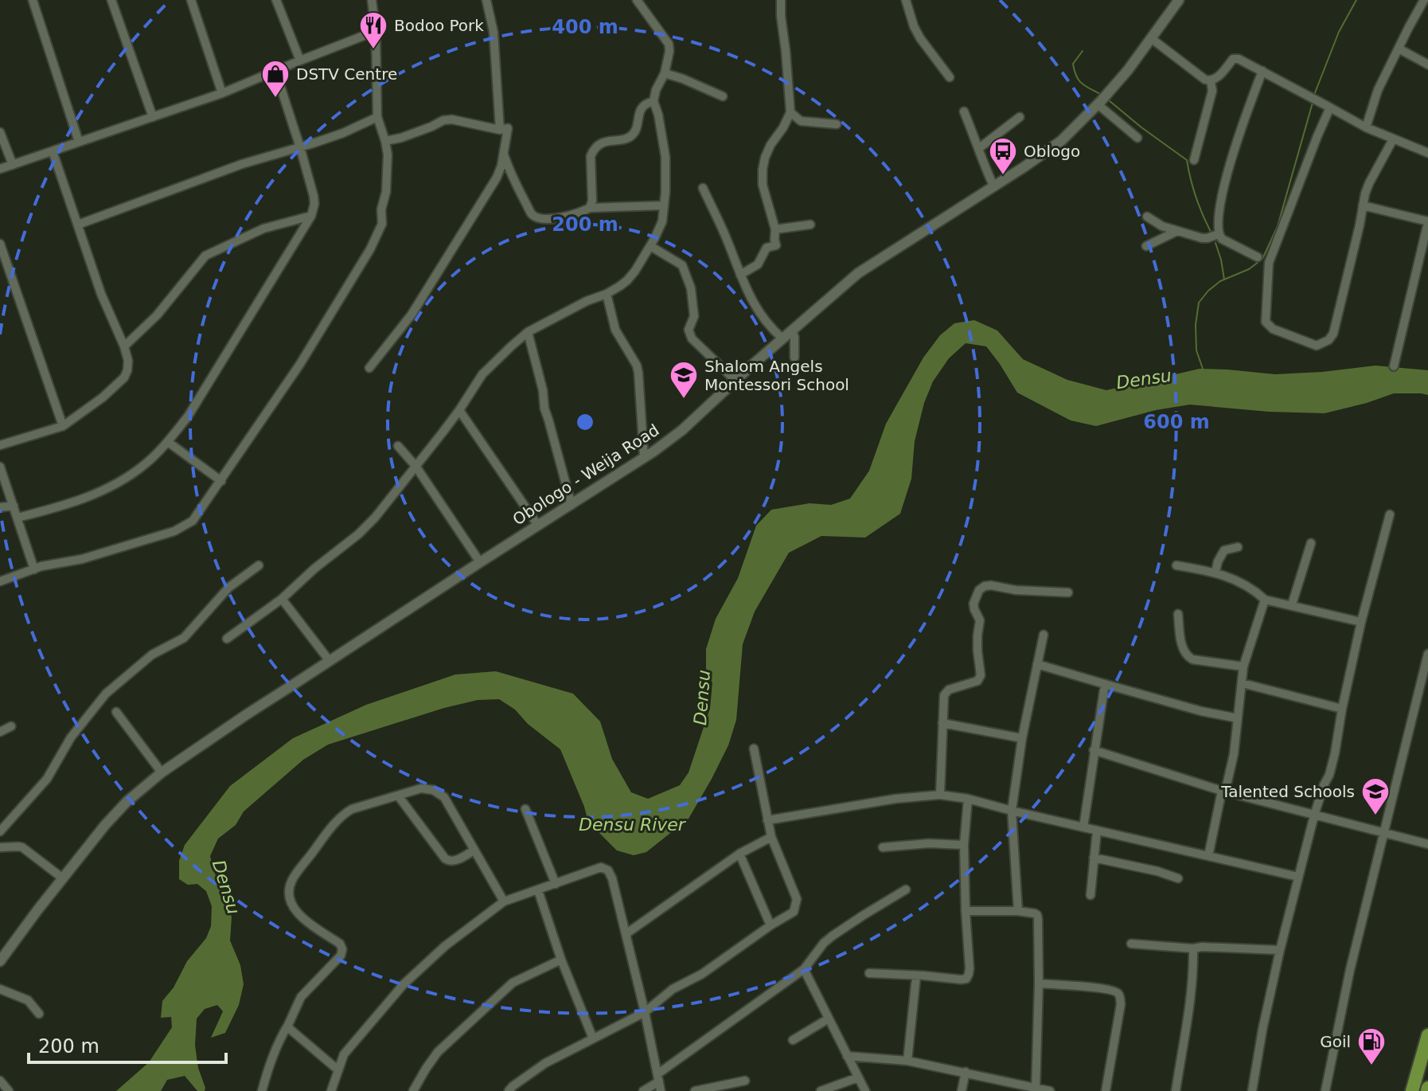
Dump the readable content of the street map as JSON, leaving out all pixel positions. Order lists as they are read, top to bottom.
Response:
{
  "streets": {
    "street": ["Obologo - Weija Road"]
  },
  "water": ["Densu", "Densu River"],
  "places": {
    "restaurant": ["Bodoo Pork"],
    "shop": ["DSTV Centre"],
    "bus stop": ["Oblogo"],
    "school or university": ["Shalom Angels Montessori School", "Talented Schools"],
    "fuel station": ["Goil"]
  },
  "scale_bar": "200 m",
  "rings": ["400 m", "200 m", "600 m"]
}
